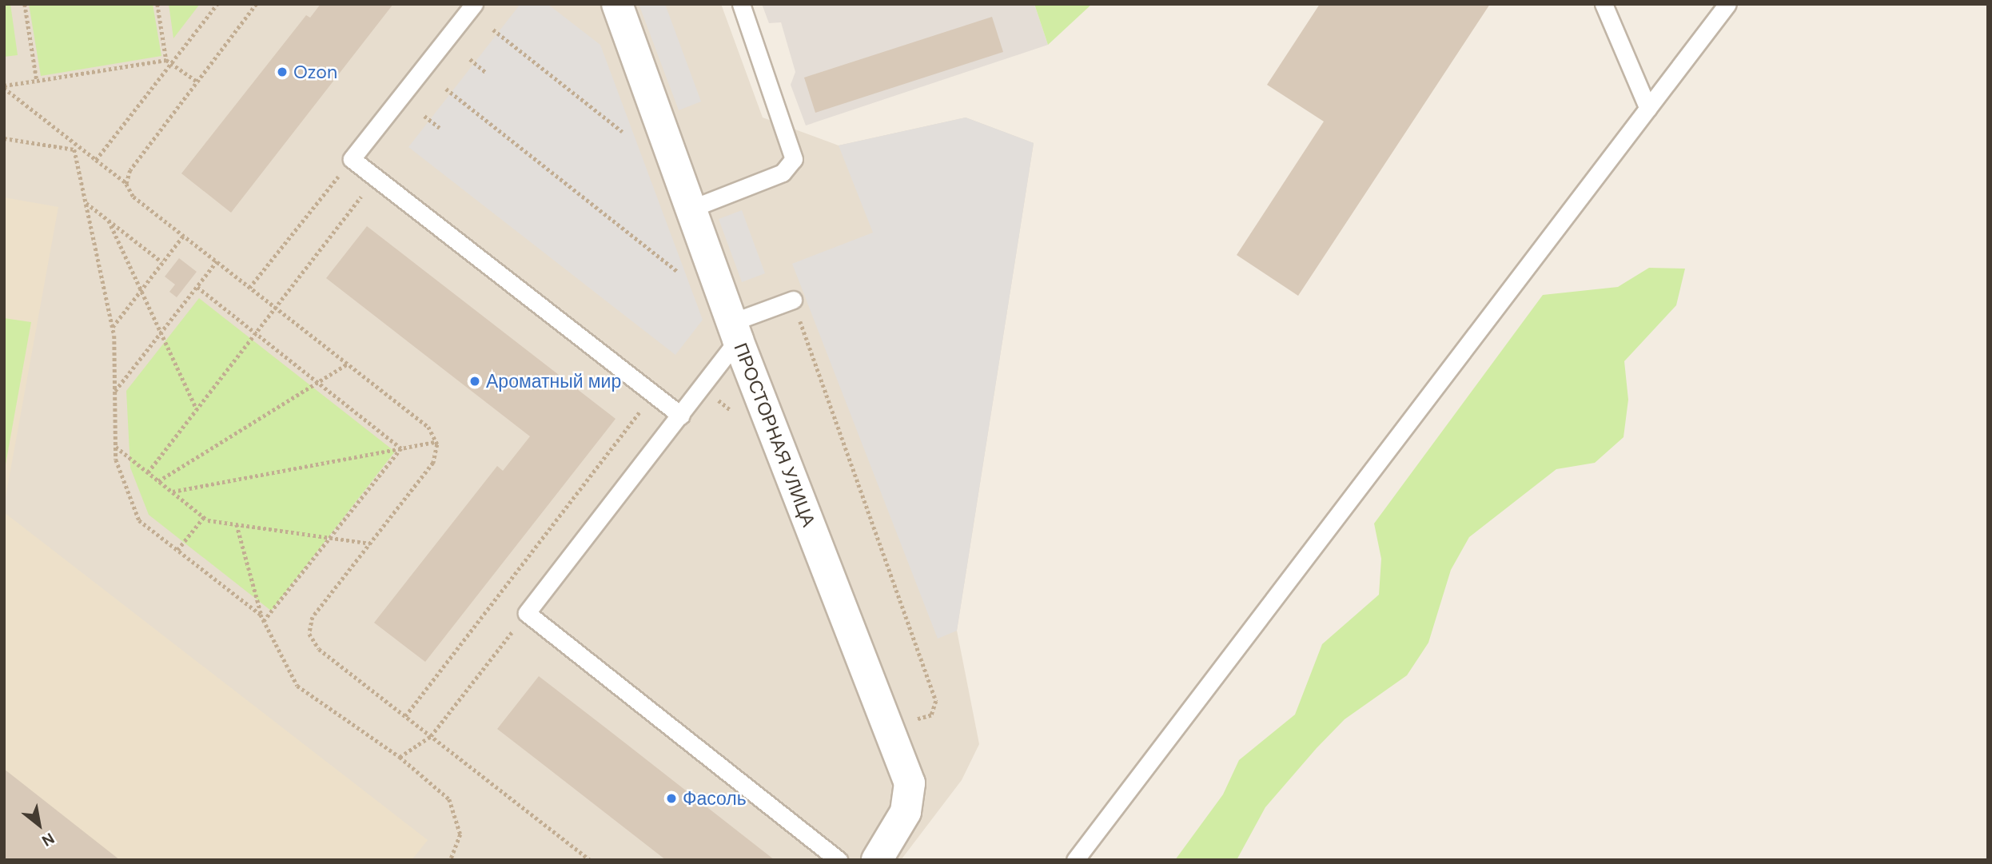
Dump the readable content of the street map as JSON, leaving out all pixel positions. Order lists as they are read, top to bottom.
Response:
{
  "streets": {
    "street": ["ПРОСТОРНАЯ УЛИЦА"]
  },
  "places": ["Ozon", "Ароматный мир", "Фасоль"],
  "north": "bottom right"
}
